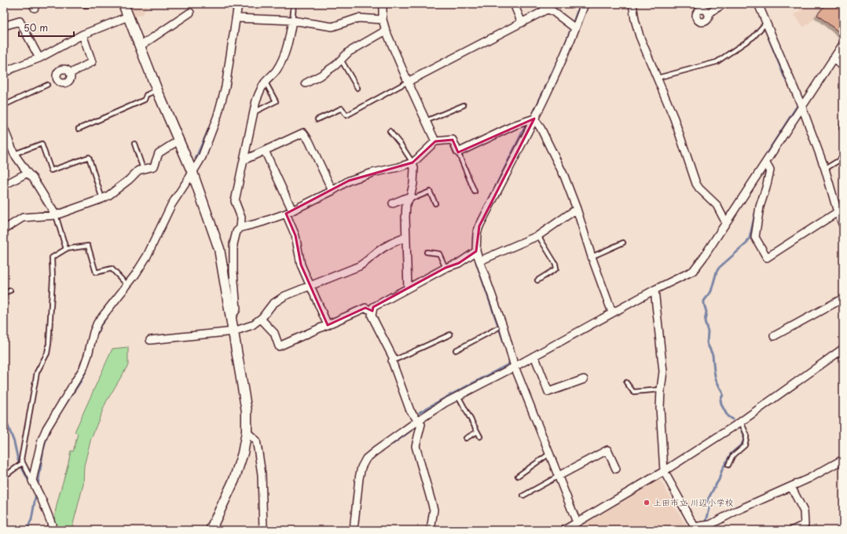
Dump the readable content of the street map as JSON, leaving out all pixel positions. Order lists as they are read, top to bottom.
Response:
{
  "places": ["上田市立 川辺小学校"],
  "scale_bar": "50 m"
}
